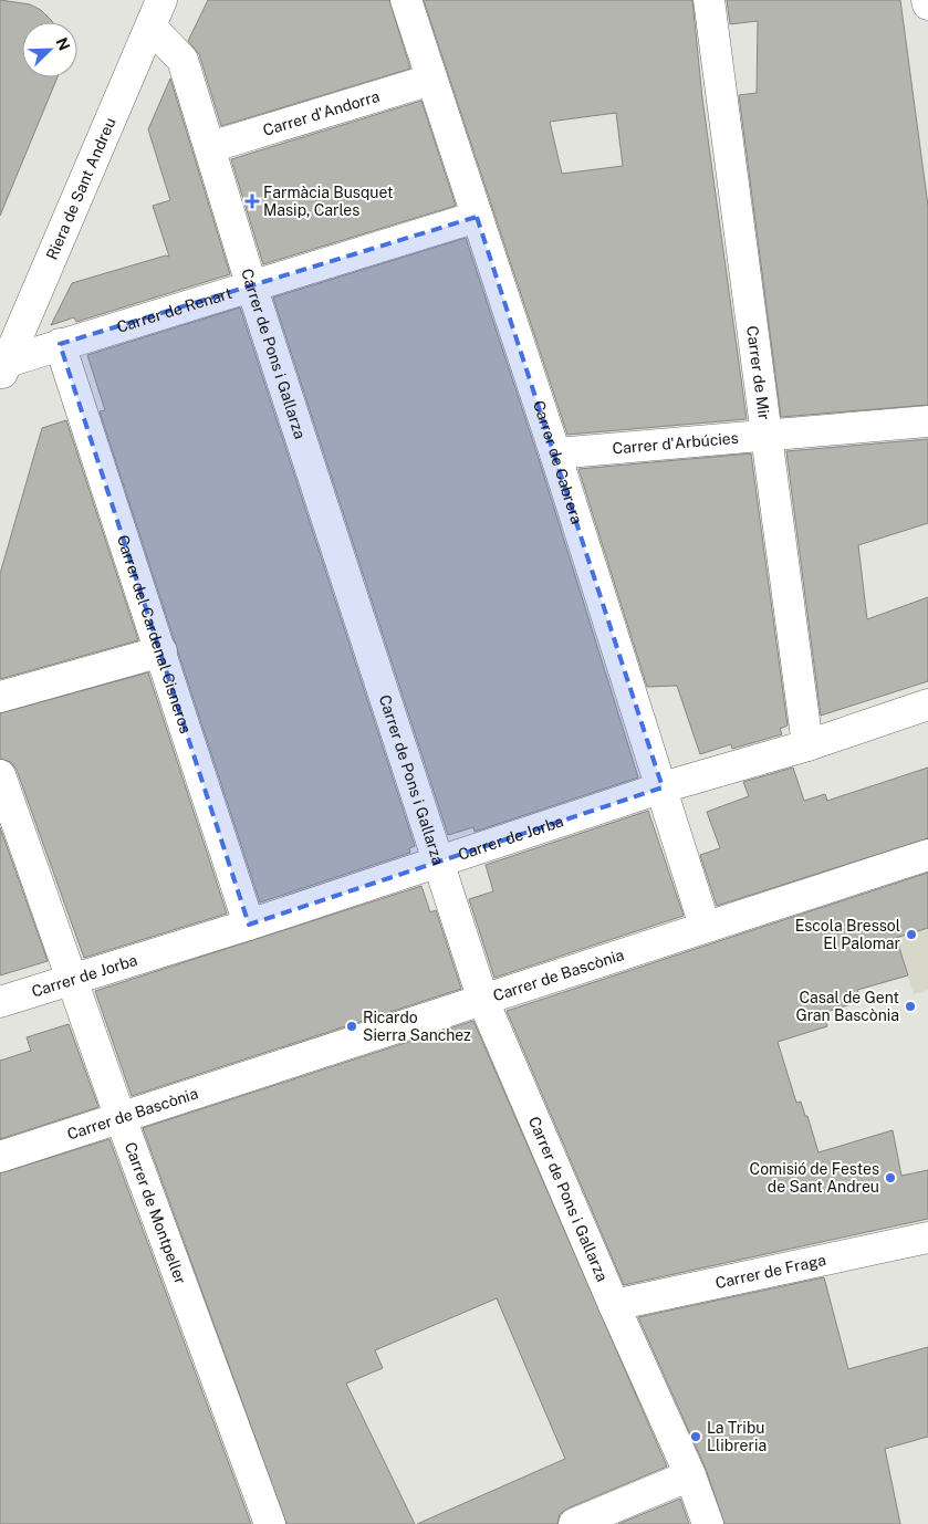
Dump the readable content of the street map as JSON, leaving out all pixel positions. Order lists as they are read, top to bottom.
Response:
{
  "streets": {
    "street": [
      "Carrer d'Andorra",
      "Riera de Sant Andreu",
      "Carrer de Renart",
      "Carrer de Pons i Gallarza",
      "Carrer de Mir",
      "Carrer d'Arbúcies",
      "Carrer de Cabrera",
      "Carrer del Cardenal Cisneros",
      "Carrer de Jorba",
      "Carrer de Bascònia",
      "Carrer de Montpeller",
      "Carrer de Fraga"
    ]
  },
  "crossings": [
    ["Carrer d'Andorra", "Carrer de Pons i Gallarza"],
    ["Carrer d'Andorra", "Carrer de Cabrera"],
    ["Riera de Sant Andreu", "Carrer de Renart"],
    ["Riera de Sant Andreu", "Carrer de Pons i Gallarza"],
    ["Carrer de Renart", "Carrer de Pons i Gallarza"],
    ["Carrer de Renart", "Carrer de Cabrera"],
    ["Carrer de Renart", "Carrer del Cardenal Cisneros"],
    ["Carrer de Pons i Gallarza", "Carrer de Jorba"],
    ["Carrer de Pons i Gallarza", "Carrer de Bascònia"],
    ["Carrer de Pons i Gallarza", "Carrer de Fraga"],
    ["Carrer de Mir", "Carrer d'Arbúcies"],
    ["Carrer de Mir", "Carrer de Jorba"],
    ["Carrer d'Arbúcies", "Carrer de Cabrera"],
    ["Carrer de Cabrera", "Carrer de Jorba"],
    ["Carrer de Cabrera", "Carrer de Bascònia"],
    ["Carrer del Cardenal Cisneros", "Carrer de Jorba"],
    ["Carrer de Jorba", "Carrer de Montpeller"],
    ["Carrer de Bascònia", "Carrer de Montpeller"]
  ],
  "places": {
    "health": ["Farmàcia Busquet Masip, Carles"],
    "other": [
      "Escola Bressol El Palomar",
      "Casal de Gent Gran Bascònia",
      "Ricardo Sierra Sanchez",
      "Comisió de Festes de Sant Andreu",
      "La Tribu Llibreria"
    ]
  },
  "north": "top right"
}
